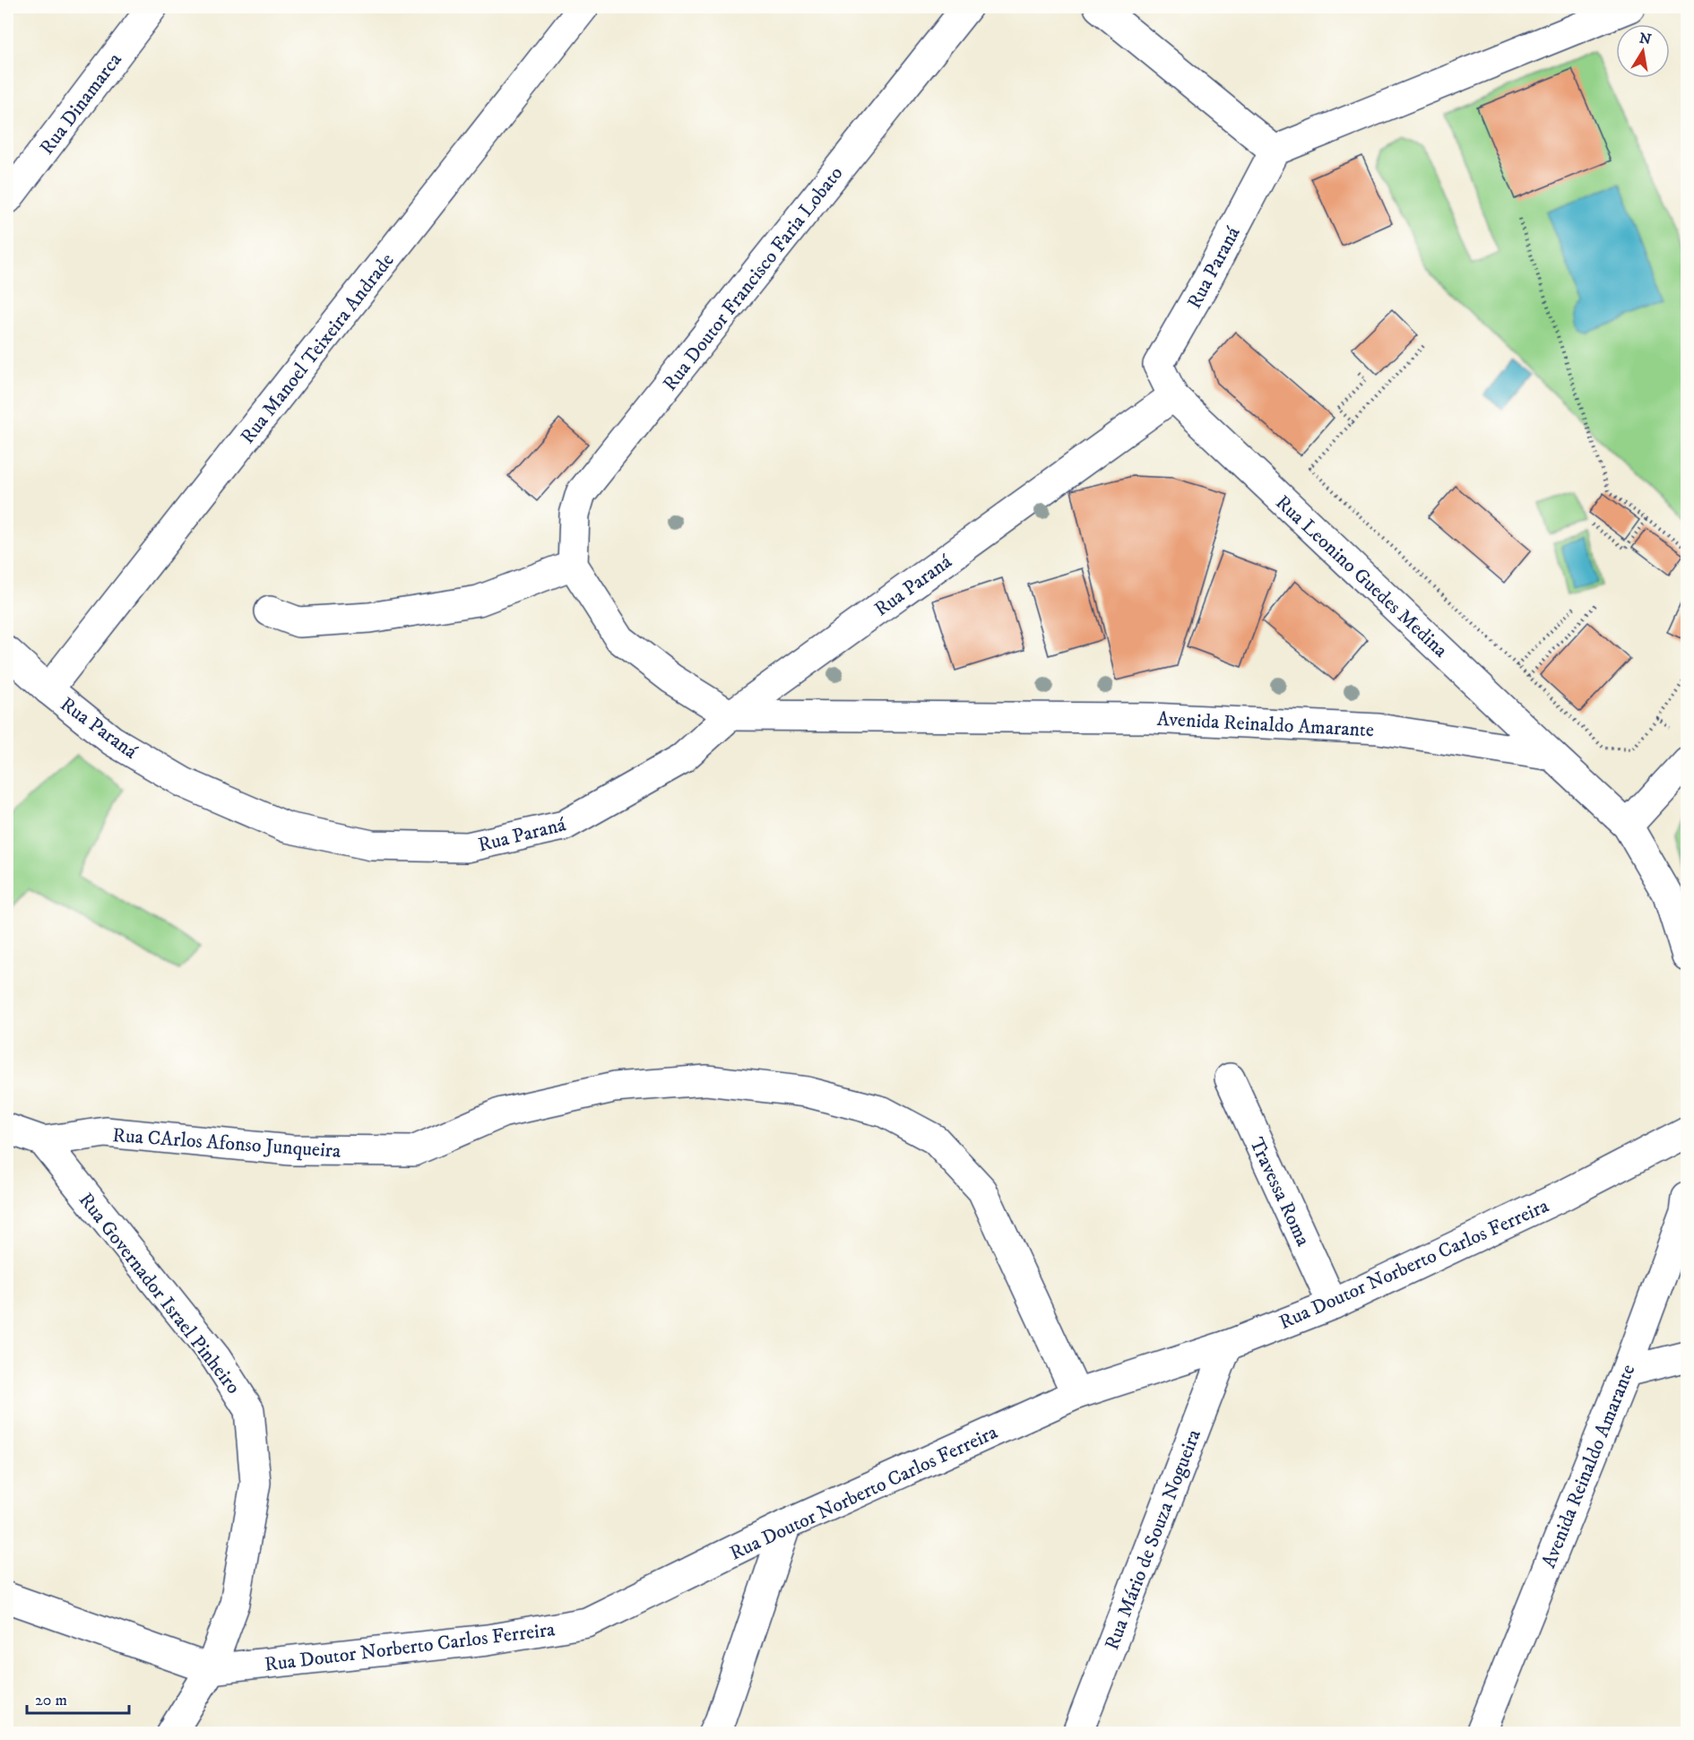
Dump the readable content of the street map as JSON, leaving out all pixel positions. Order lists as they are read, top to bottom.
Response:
{
  "streets": {
    "street": [
      "Rua Dinamarca",
      "Rua Paraná",
      "Rua Doutor Francisco Faria Lobato",
      "Rua Manoel Teixeira Andrade",
      "Rua Leonino Guedes Medina",
      "Avenida Reinaldo Amarante",
      "Rua CArlos Afonso Junqueira",
      "Travessa Roma",
      "Rua Doutor Norberto Carlos Ferreira",
      "Rua Governador Israel Pinheiro",
      "Rua Mário de Souza Nogueira"
    ]
  },
  "crossings": [
    ["Rua Paraná", "Rua Manoel Teixeira Andrade"],
    ["Rua Paraná", "Rua Leonino Guedes Medina"],
    ["Rua Paraná", "Avenida Reinaldo Amarante"],
    ["Rua Leonino Guedes Medina", "Avenida Reinaldo Amarante"],
    ["Rua CArlos Afonso Junqueira", "Rua Doutor Norberto Carlos Ferreira"],
    ["Rua CArlos Afonso Junqueira", "Rua Governador Israel Pinheiro"],
    ["Travessa Roma", "Rua Doutor Norberto Carlos Ferreira"],
    ["Rua Doutor Norberto Carlos Ferreira", "Rua Governador Israel Pinheiro"],
    ["Rua Doutor Norberto Carlos Ferreira", "Rua Mário de Souza Nogueira"]
  ],
  "scale_bar": "20 m",
  "north": "top"
}
